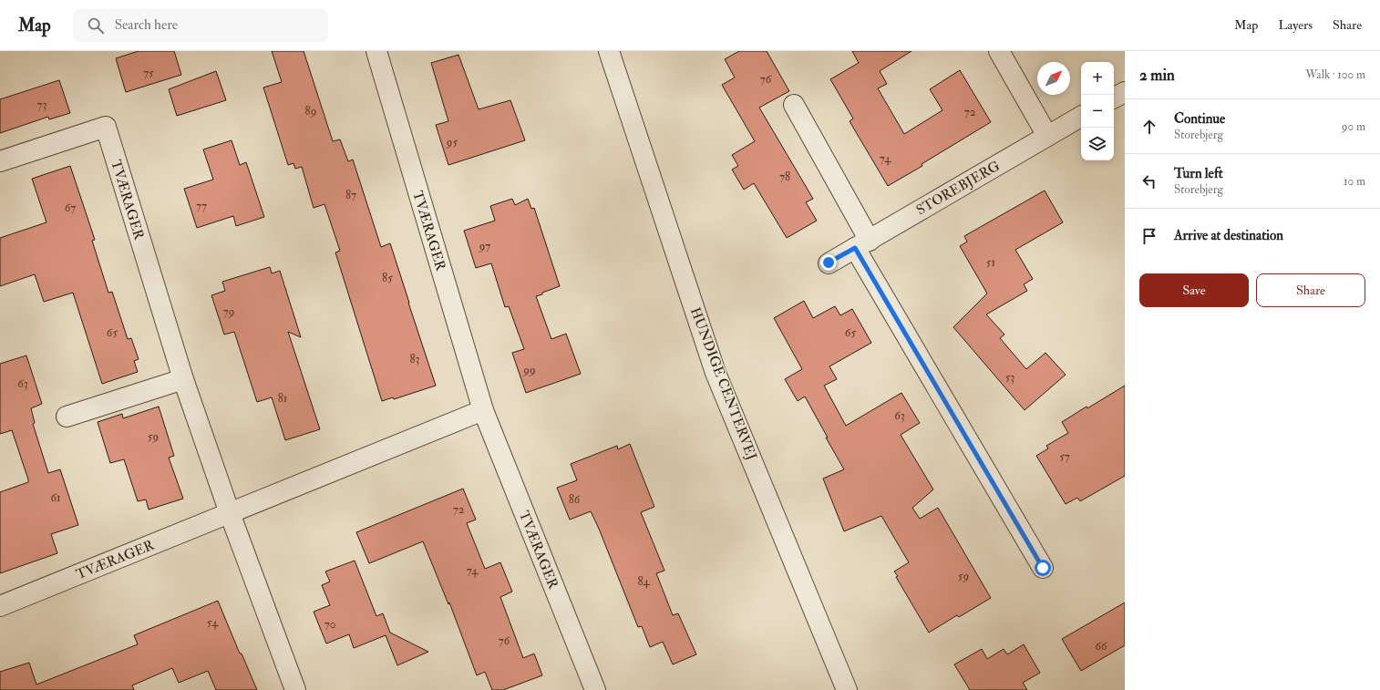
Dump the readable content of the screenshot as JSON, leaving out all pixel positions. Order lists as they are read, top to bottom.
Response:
{
  "streets": {
    "street": ["STOREBJERG", "TVÆRAGER", "HUNDIGE CENTERVEJ"]
  },
  "house_numbers": [
    "75",
    "76",
    "73",
    "89",
    "72",
    "95",
    "74",
    "78",
    "87",
    "77",
    "67",
    "97",
    "51",
    "85",
    "79",
    "65",
    "65",
    "83",
    "99",
    "53",
    "63",
    "81",
    "63",
    "59",
    "57",
    "61",
    "86",
    "72",
    "74",
    "59",
    "84",
    "54",
    "70",
    "76",
    "66"
  ],
  "north": "top right",
  "page": {
    "header": "Map",
    "search": "Search here",
    "nav": ["Map", "Layers", "Share"],
    "heading": ["2 min", "Walk · 100 m"],
    "map_buttons": ["+", "−"],
    "list": [
      ["Continue", "Storebjerg", "90 m"],
      ["Turn left", "Storebjerg", "10 m"],
      "Arrive at destination"
    ],
    "buttons": ["Save", "Share"]
  }
}
